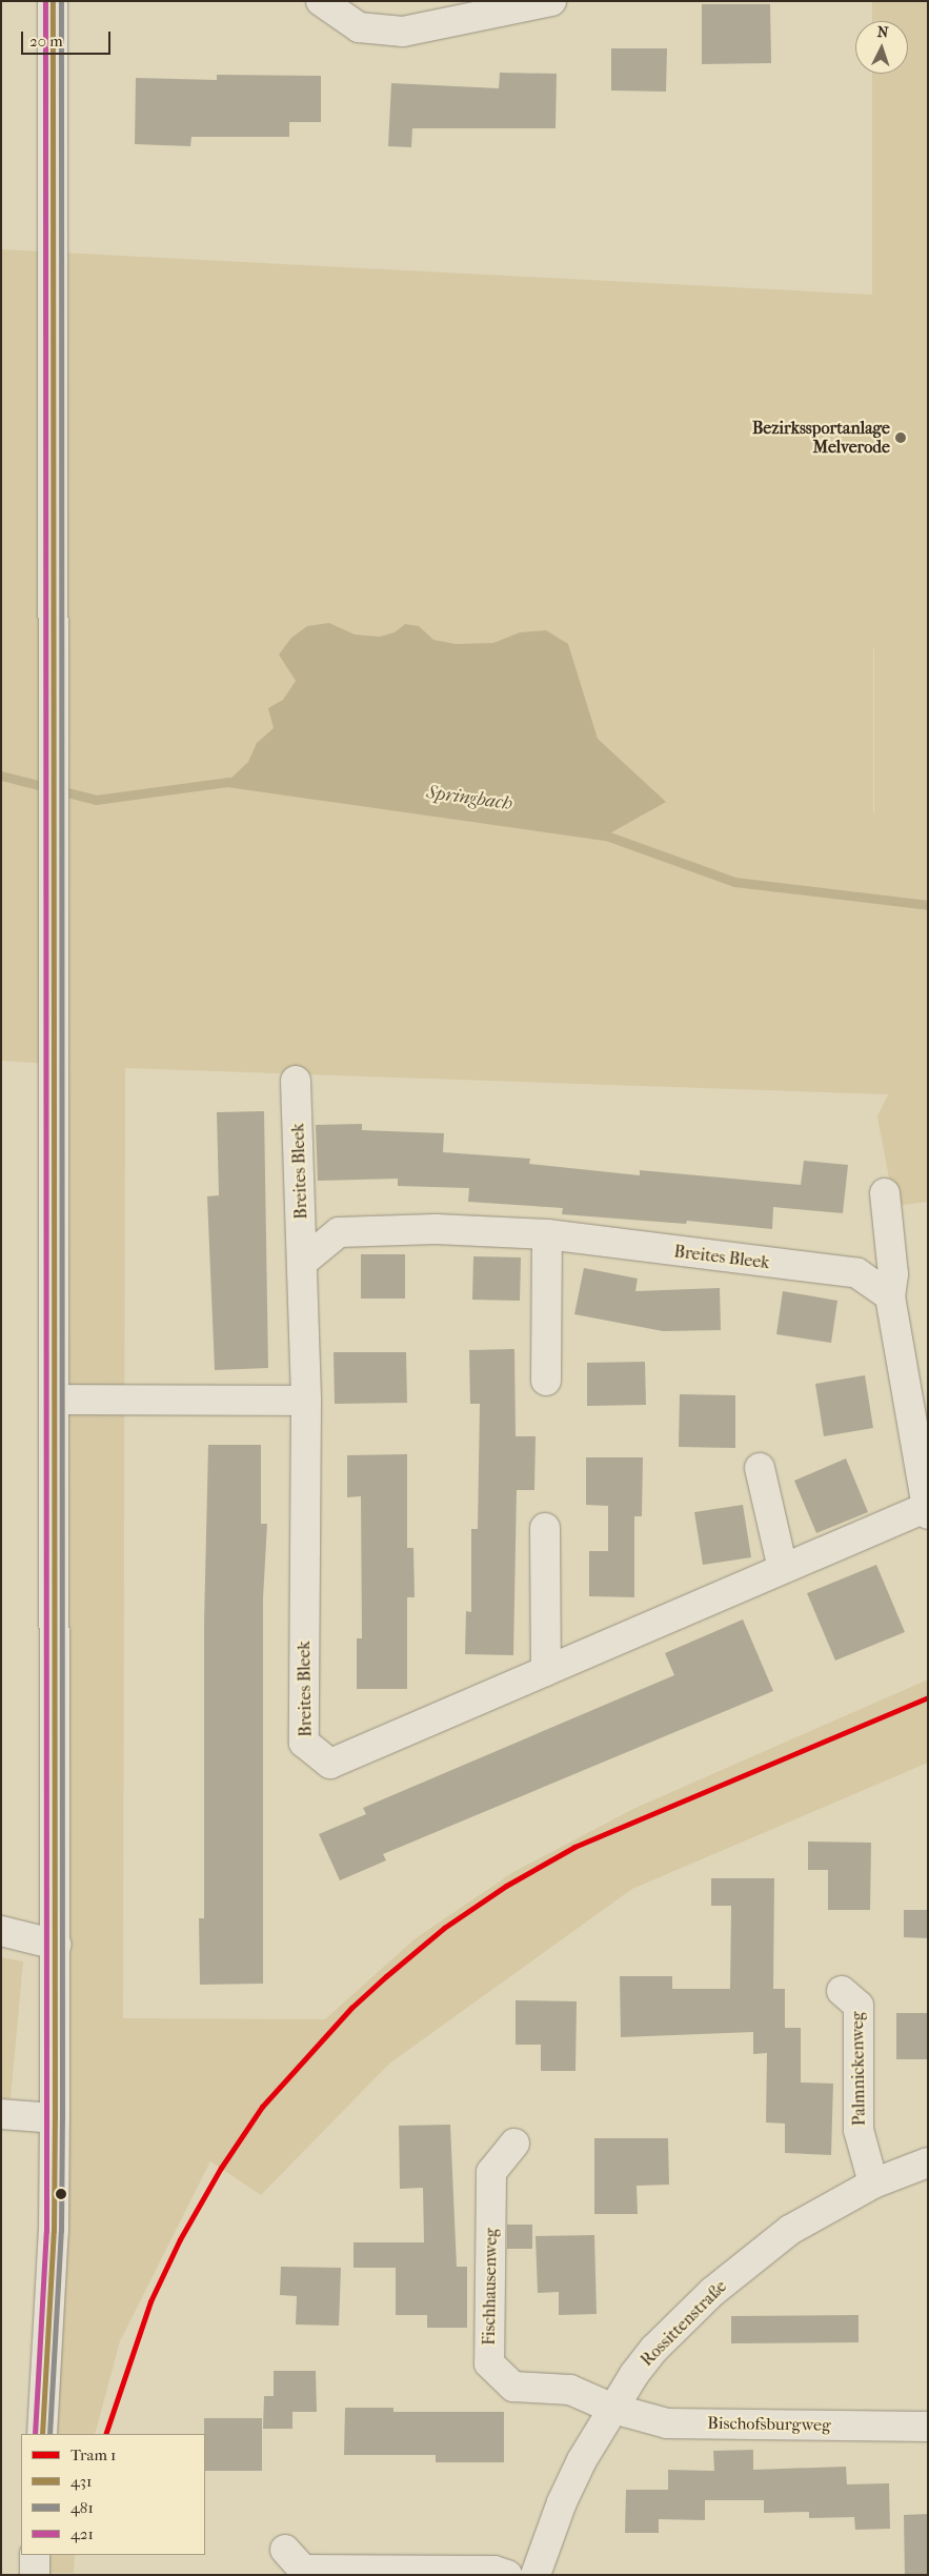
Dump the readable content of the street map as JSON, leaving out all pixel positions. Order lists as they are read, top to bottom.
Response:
{
  "streets": {
    "street": [
      "Breites Bleek",
      "Palmnickenweg",
      "Fischhausenweg",
      "Rossittenstraße",
      "Bischofsburgweg"
    ]
  },
  "crossings": [
    ["Palmnickenweg", "Rossittenstraße"],
    ["Fischhausenweg", "Rossittenstraße"],
    ["Fischhausenweg", "Bischofsburgweg"],
    ["Rossittenstraße", "Bischofsburgweg"]
  ],
  "water": ["Springbach"],
  "places": ["Bezirkssportanlage Melverode"],
  "lines": [
    "transit line 431",
    "transit line 481",
    "transit line 421",
    "tram line 1"
  ],
  "legend": [
    "Tram 1",
    "431",
    "481",
    "421"
  ],
  "scale_bar": "20 m",
  "north": "top"
}
